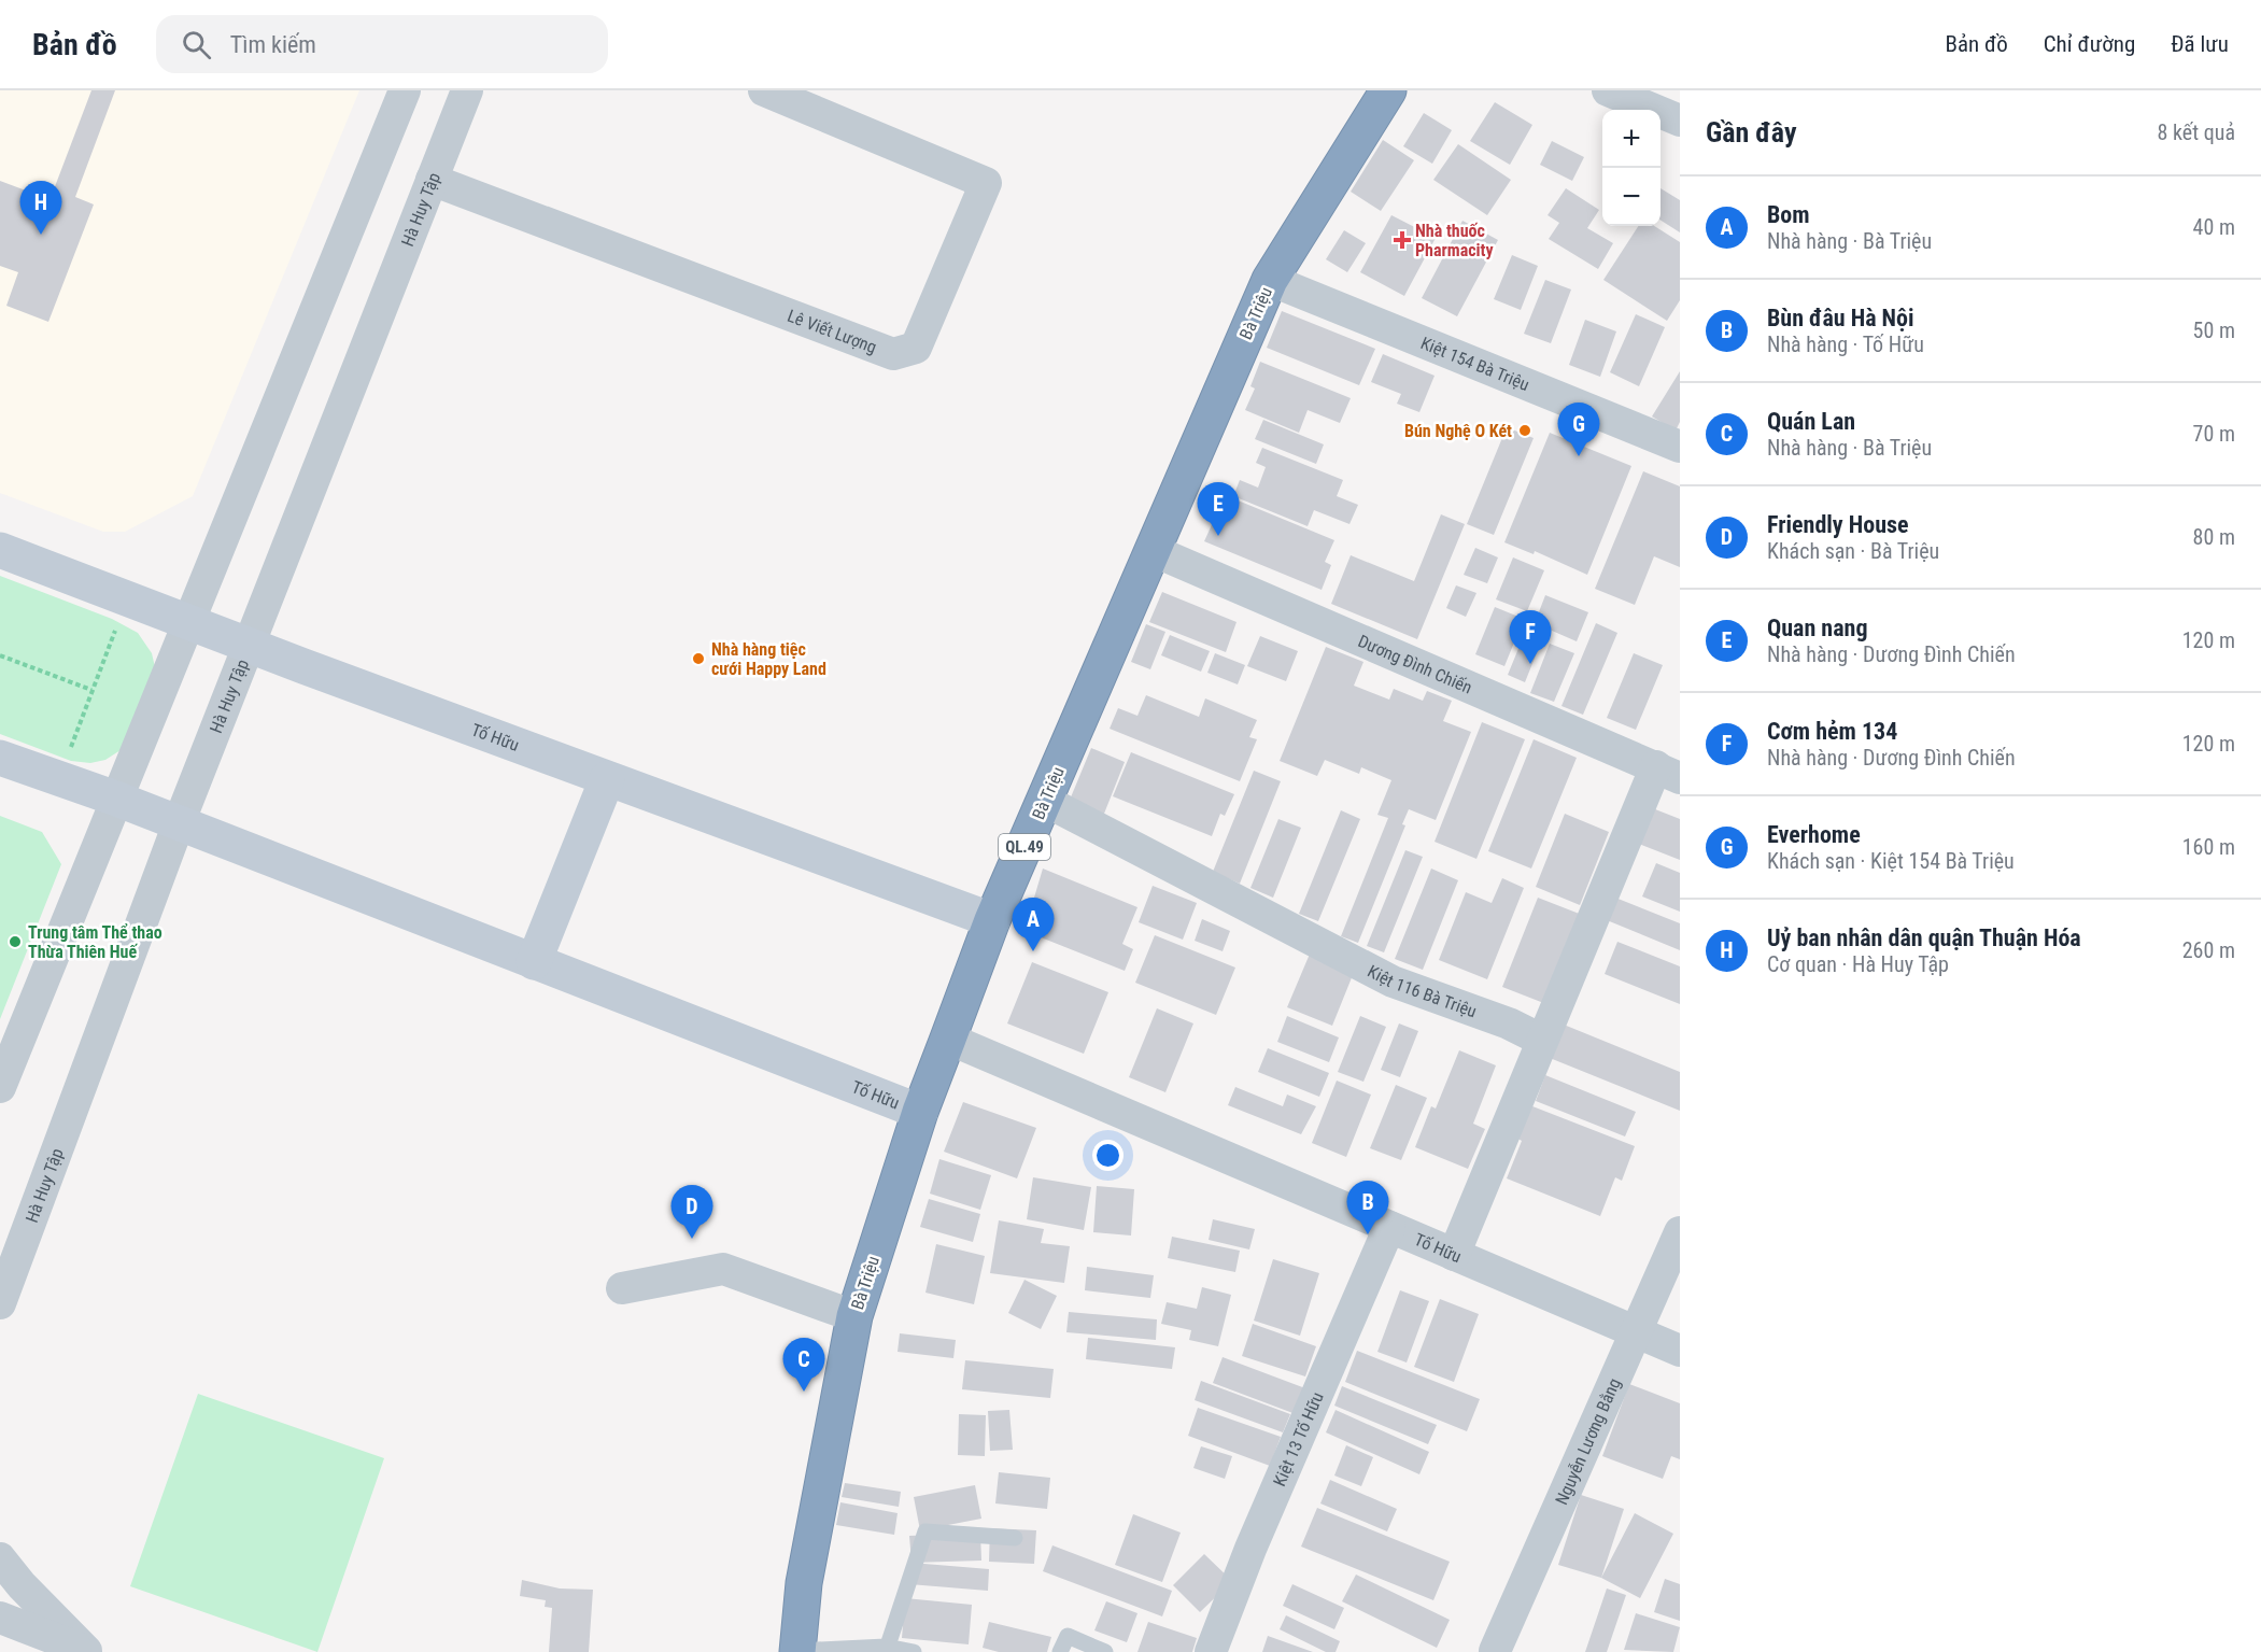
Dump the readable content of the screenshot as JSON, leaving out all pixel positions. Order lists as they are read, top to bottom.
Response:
{
  "streets": {
    "highway": ["Bà Triệu", "QL.49"],
    "main road": ["Tố Hữu"],
    "street": [
      "Hà Huy Tập",
      "Lê Viết Lượng",
      "Kiệt 154 Bà Triệu",
      "Dương Đình Chiến",
      "Kiệt 116 Bà Triệu",
      "Kiệt 13 Tố Hữu",
      "Nguyễn Lương Bằng"
    ]
  },
  "crossings": [
    ["Hà Huy Tập", "Lê Viết Lượng"],
    ["Hà Huy Tập", "Tố Hữu"],
    ["Bà Triệu", "Kiệt 154 Bà Triệu"],
    ["Bà Triệu", "Dương Đình Chiến"],
    ["Bà Triệu", "Tố Hữu"],
    ["Bà Triệu", "Kiệt 116 Bà Triệu"],
    ["Tố Hữu", "Kiệt 13 Tố Hữu"],
    ["Tố Hữu", "Nguyễn Lương Bằng"]
  ],
  "places": {
    "health": ["Nhà thuốc Pharmacity"],
    "other": ["Bún Nghệ O Két", "Nhà hàng tiệc cưới Happy Land", "Trung tâm Thể thao Thừa Thiên Huế"]
  },
  "page": {
    "header": "Bản đồ",
    "search": "Tìm kiếm",
    "nav": ["Bản đồ", "Chỉ đường", "Đã lưu"],
    "heading": ["Gần đây", "8 kết quả"],
    "map_buttons": ["+", "−"],
    "list": [
      {
        "mark": "A",
        "name": "Bom",
        "note": "Nhà hàng · Bà Triệu",
        "value": "40 m"
      },
      {
        "mark": "B",
        "name": "Bùn đâu Hà Nội",
        "note": "Nhà hàng · Tố Hữu",
        "value": "50 m"
      },
      {
        "mark": "C",
        "name": "Quán Lan",
        "note": "Nhà hàng · Bà Triệu",
        "value": "70 m"
      },
      {
        "mark": "D",
        "name": "Friendly House",
        "note": "Khách sạn · Bà Triệu",
        "value": "80 m"
      },
      {
        "mark": "E",
        "name": "Quan nang",
        "note": "Nhà hàng · Dương Đình Chiến",
        "value": "120 m"
      },
      {
        "mark": "F",
        "name": "Cơm hẻm 134",
        "note": "Nhà hàng · Dương Đình Chiến",
        "value": "120 m"
      },
      {
        "mark": "G",
        "name": "Everhome",
        "note": "Khách sạn · Kiệt 154 Bà Triệu",
        "value": "160 m"
      },
      {
        "mark": "H",
        "name": "Uỷ ban nhân dân quận Thuận Hóa",
        "note": "Cơ quan · Hà Huy Tập",
        "value": "260 m"
      }
    ],
    "pins": [
      "H",
      "G",
      "E",
      "F",
      "A",
      "B",
      "D",
      "C"
    ]
  }
}
